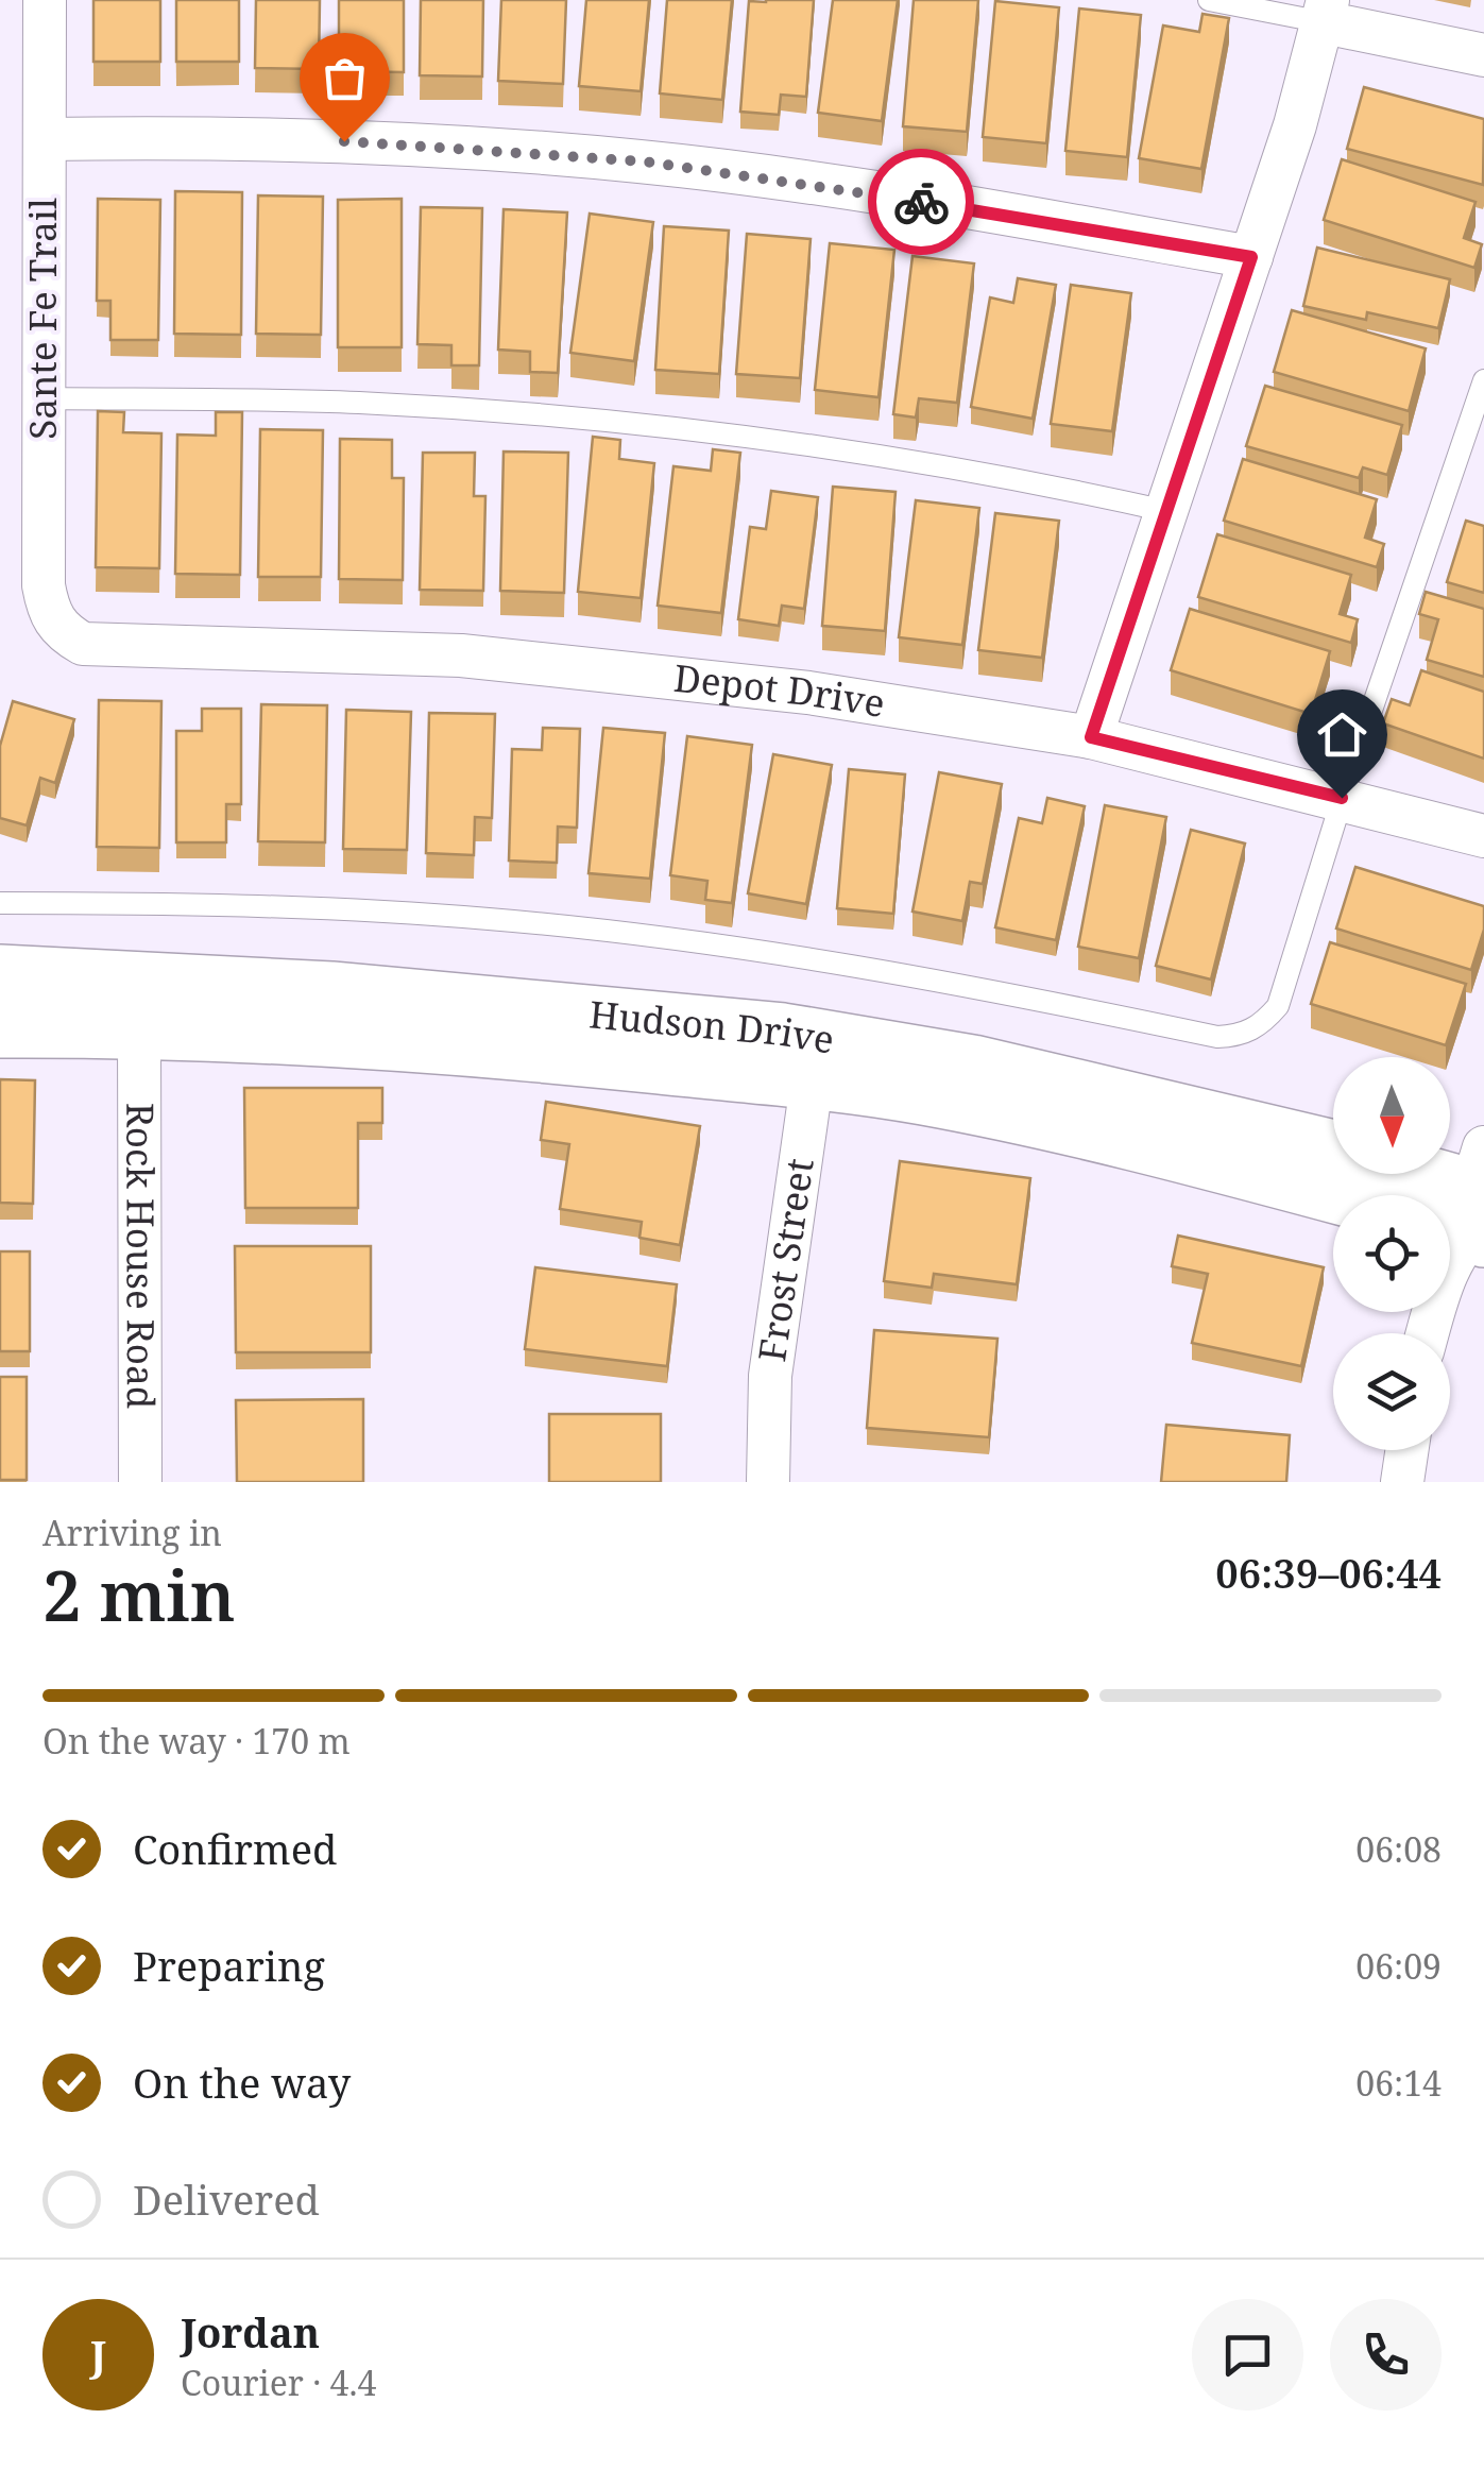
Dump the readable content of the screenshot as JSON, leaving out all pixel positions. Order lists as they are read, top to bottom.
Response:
{
  "streets": {
    "street": [
      "Sante Fe Trail",
      "Depot Drive",
      "Hudson Drive",
      "Rock House Road",
      "Frost Street"
    ]
  },
  "crossings": [
    ["Sante Fe Trail", "Depot Drive"],
    ["Hudson Drive", "Rock House Road"],
    ["Hudson Drive", "Frost Street"]
  ],
  "north": "bottom",
  "page": {
    "heading": ["2 min", "Arriving in", "06:39–06:44"],
    "panel": ["Jordan", "Courier · 4.4"],
    "bar": "On the way · 170 m",
    "list": [
      ["Confirmed", "06:08"],
      ["Preparing", "06:09"],
      ["On the way", "06:14"],
      "Delivered"
    ],
    "round": "J"
  }
}
